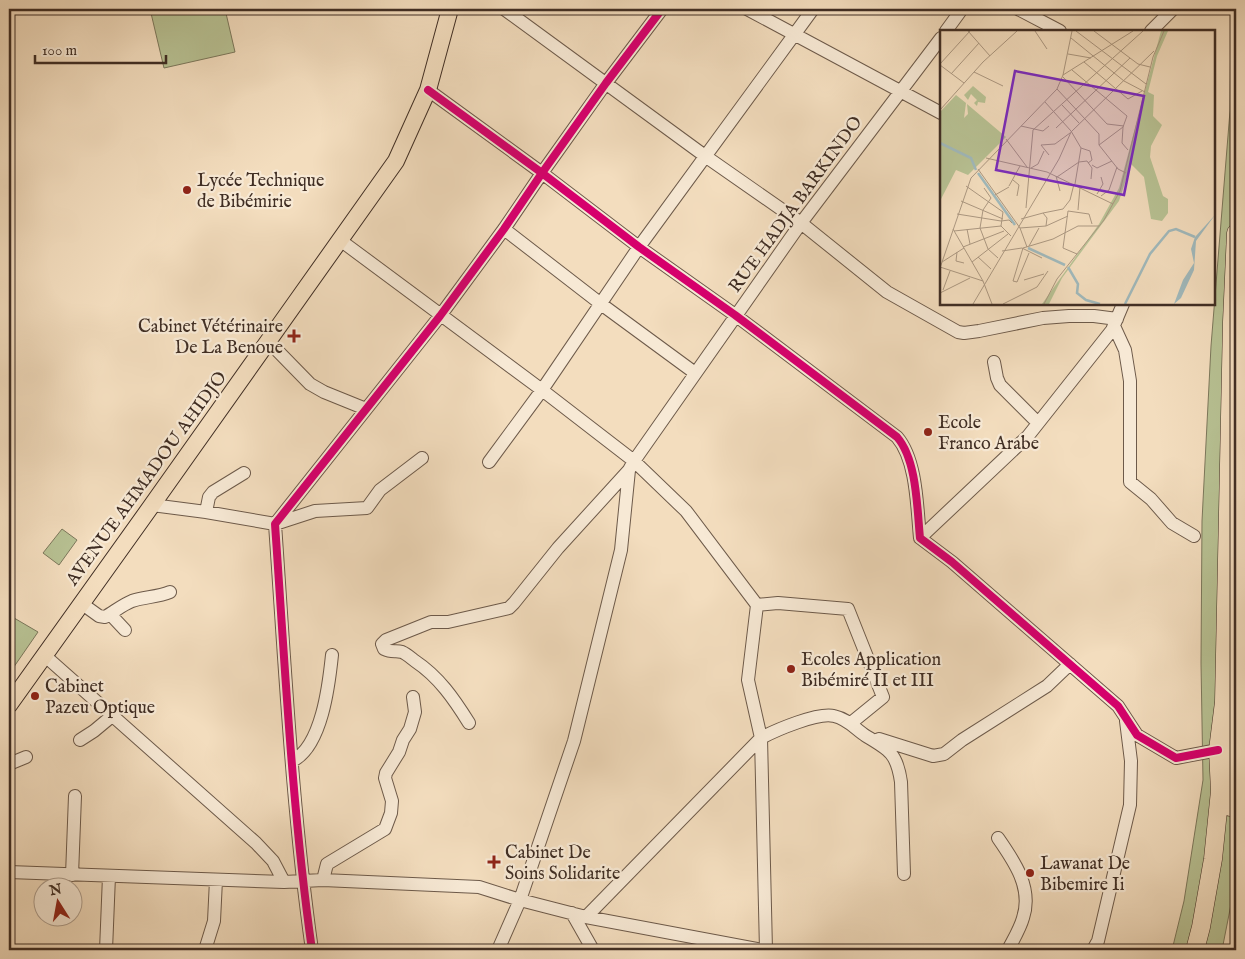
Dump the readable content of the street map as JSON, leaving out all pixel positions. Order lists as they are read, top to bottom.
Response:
{
  "streets": {
    "main road": ["AVENUE AHMADOU AHIDJO"],
    "street": ["RUE HADJA BARKINDO"]
  },
  "places": {
    "other": [
      "Lycée Technique de Bibémirie",
      "Ecole Franco Arabe",
      "Ecoles Application Bibémiré II et III",
      "Cabinet Pazeu Optique",
      "Lawanat De Bibemire Ii"
    ],
    "health": ["Cabinet Vétérinaire De La Benoue", "Cabinet De Soins Solidarite"]
  },
  "scale_bar": "100 m",
  "north": "top"
}
